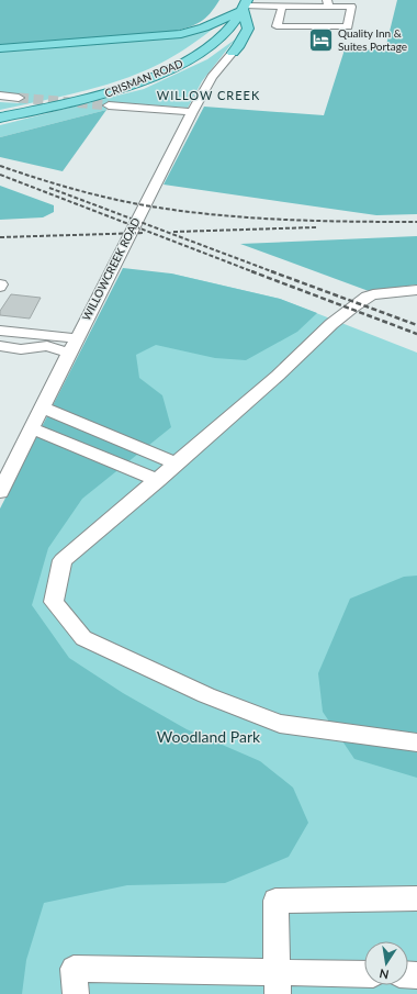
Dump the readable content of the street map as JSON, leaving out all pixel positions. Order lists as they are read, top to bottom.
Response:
{
  "streets": {
    "main road": ["CRISMAN ROAD"],
    "street": ["WILLOWCREEK ROAD"]
  },
  "districts": ["WILLOW CREEK"],
  "parks": ["Woodland Park"],
  "places": {
    "hotel": ["Quality Inn & Suites Portage"]
  },
  "north": "bottom"
}
